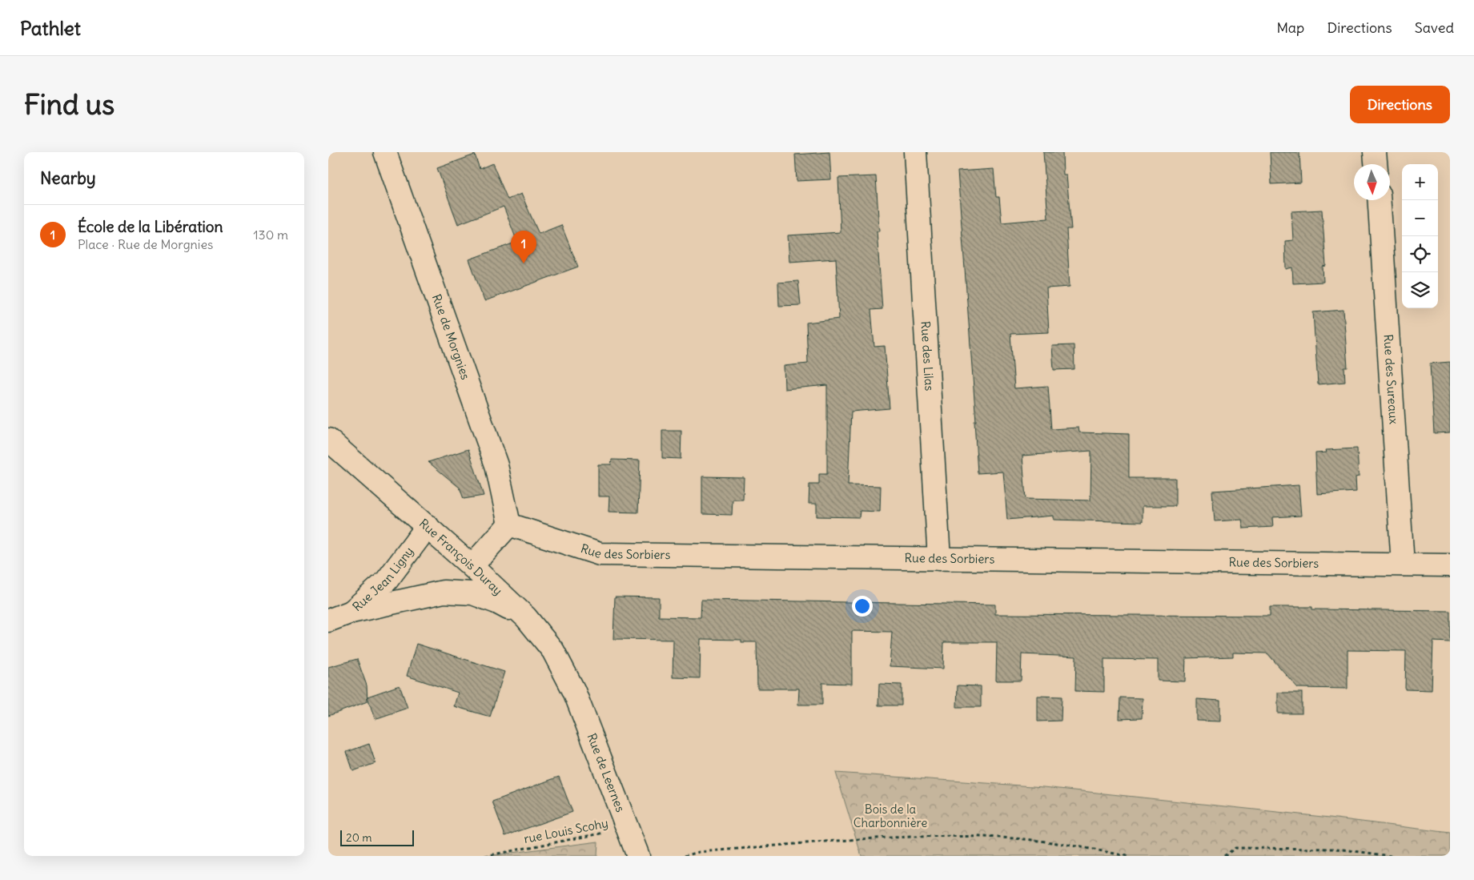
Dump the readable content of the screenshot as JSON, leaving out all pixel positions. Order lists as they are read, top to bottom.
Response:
{
  "streets": {
    "street": [
      "Rue de Morgnies",
      "Rue des Lilas",
      "Rue des Sureaux",
      "Rue des Sorbiers",
      "Rue François Duray",
      "Rue Jean Ligny",
      "Rue de Leernes"
    ],
    "path": ["rue Louis Scohy"]
  },
  "crossings": [
    ["Rue de Morgnies", "Rue des Sorbiers"],
    ["Rue des Lilas", "Rue des Sorbiers"],
    ["Rue des Sureaux", "Rue des Sorbiers"],
    ["Rue François Duray", "Rue Jean Ligny"],
    ["Rue François Duray", "Rue de Leernes"],
    ["Rue de Leernes", "rue Louis Scohy"]
  ],
  "parks": ["Bois de la Charbonnière"],
  "scale_bar": "20 m",
  "north": "bottom",
  "page": {
    "header": "Pathlet",
    "nav": ["Map", "Directions", "Saved"],
    "buttons": "Directions",
    "title": "Find us",
    "heading": "Nearby",
    "map_buttons": ["+", "−"],
    "list": [
      {
        "mark": "1",
        "name": "École de la Libération",
        "note": "Place · Rue de Morgnies",
        "value": "130 m"
      }
    ],
    "pins": "1",
    "scale": "20 m"
  }
}
